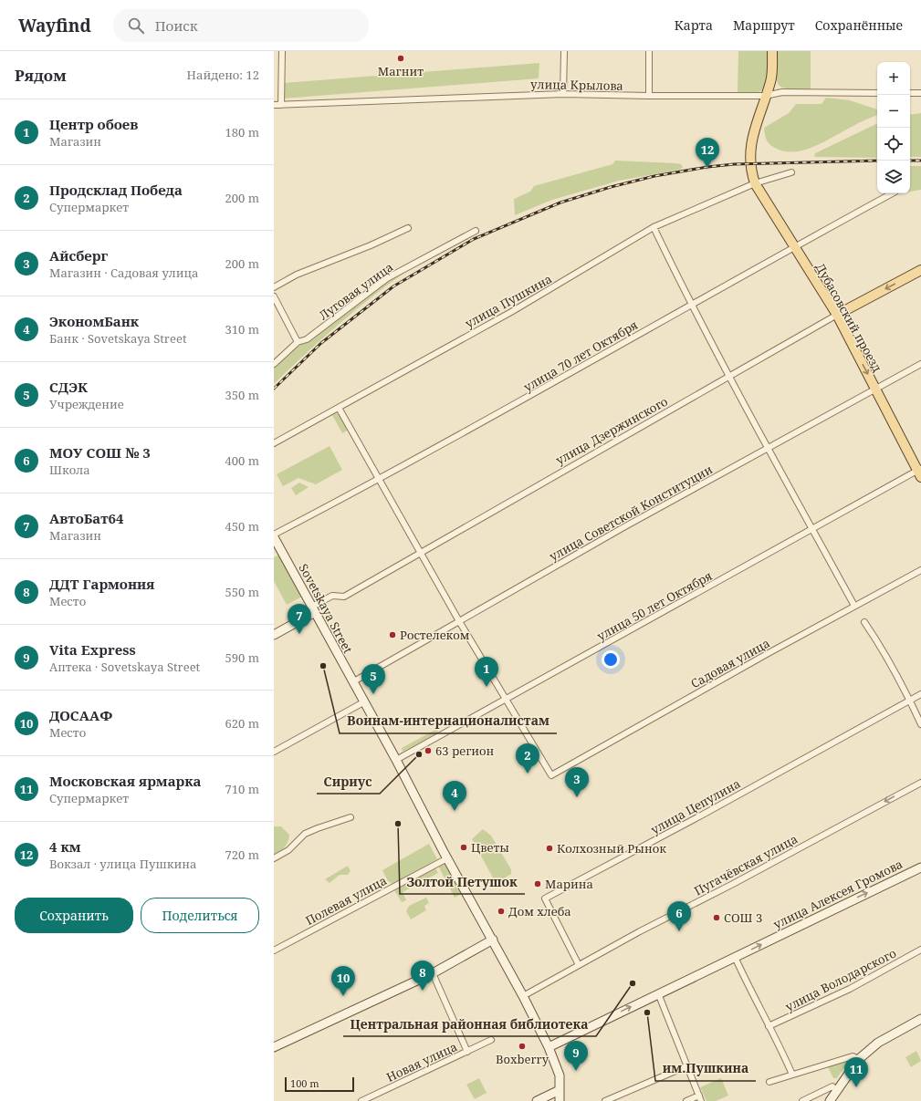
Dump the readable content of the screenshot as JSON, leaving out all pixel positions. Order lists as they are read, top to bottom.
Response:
{
  "streets": {
    "main road": ["Дубасовский проезд", "улица Дзержинского"],
    "street": [
      "улица Крылова",
      "Луговая улица",
      "улица Пушкина",
      "улица 70 лет Октября",
      "улица Советской Конституции",
      "улица 50 лет Октября",
      "Sovetskaya Street",
      "Садовая улица",
      "улица Цепулина",
      "Пугачёвская улица",
      "улица Алексея Громова",
      "Полевая улица",
      "улица Володарского",
      "Новая улица"
    ]
  },
  "crossings": [
    ["улица Крылова", "Дубасовский проезд"],
    ["улица Пушкина", "Дубасовский проезд"],
    ["Дубасовский проезд", "улица 70 лет Октября"],
    ["Дубасовский проезд", "улица Дзержинского"],
    ["Дубасовский проезд", "улица Советской Конституции"],
    ["Дубасовский проезд", "улица 50 лет Октября"],
    ["улица 70 лет Октября", "Sovetskaya Street"],
    ["улица Дзержинского", "Sovetskaya Street"],
    ["улица Советской Конституции", "Sovetskaya Street"],
    ["улица 50 лет Октября", "Sovetskaya Street"],
    ["улица 50 лет Октября", "Садовая улица"],
    ["Sovetskaya Street", "Пугачёвская улица"],
    ["Sovetskaya Street", "улица Алексея Громова"],
    ["Sovetskaya Street", "Полевая улица"],
    ["улица Цепулина", "Пугачёвская улица"]
  ],
  "one_way": ["Пугачёвская улица", "улица Алексея Громова"],
  "places": [
    "Магнит",
    "Ростелеком",
    "Воинам-интернационалистам",
    "63 регион",
    "Сириус",
    "Золтой Петушок",
    "Цветы",
    "Колхозный Рынок",
    "Марина",
    "Дом хлеба",
    "СОШ 3",
    "Центральная районная библиотека",
    "им.Пушкина",
    "Boxberry"
  ],
  "scale_bar": "100 m",
  "page": {
    "header": "Wayfind",
    "search": "Поиск",
    "nav": ["Карта", "Маршрут", "Сохранённые"],
    "heading": ["Рядом", "Найдено: 12"],
    "map_buttons": ["+", "−"],
    "list": [
      {
        "mark": "1",
        "name": "Центр обоев",
        "note": "Магазин",
        "value": "180 m"
      },
      {
        "mark": "2",
        "name": "Продсклад Победа",
        "note": "Супермаркет",
        "value": "200 m"
      },
      {
        "mark": "3",
        "name": "Айсберг",
        "note": "Магазин · Садовая улица",
        "value": "200 m"
      },
      {
        "mark": "4",
        "name": "ЭкономБанк",
        "note": "Банк · Sovetskaya Street",
        "value": "310 m"
      },
      {
        "mark": "5",
        "name": "СДЭК",
        "note": "Учреждение",
        "value": "350 m"
      },
      {
        "mark": "6",
        "name": "МОУ СОШ № 3",
        "note": "Школа",
        "value": "400 m"
      },
      {
        "mark": "7",
        "name": "АвтоБат64",
        "note": "Магазин",
        "value": "450 m"
      },
      {
        "mark": "8",
        "name": "ДДТ Гармония",
        "note": "Место",
        "value": "550 m"
      },
      {
        "mark": "9",
        "name": "Vita Express",
        "note": "Аптека · Sovetskaya Street",
        "value": "590 m"
      },
      {
        "mark": "10",
        "name": "ДОСААФ",
        "note": "Место",
        "value": "620 m"
      },
      {
        "mark": "11",
        "name": "Московская ярмарка",
        "note": "Супермаркет",
        "value": "710 m"
      },
      {
        "mark": "12",
        "name": "4 км",
        "note": "Вокзал · улица Пушкина",
        "value": "720 m"
      }
    ],
    "pins": [
      "12",
      "7",
      "1",
      "5",
      "2",
      "3",
      "4",
      "6",
      "8",
      "10",
      "9",
      "11"
    ],
    "buttons": ["Сохранить", "Поделиться"],
    "scale": "100 m"
  }
}
